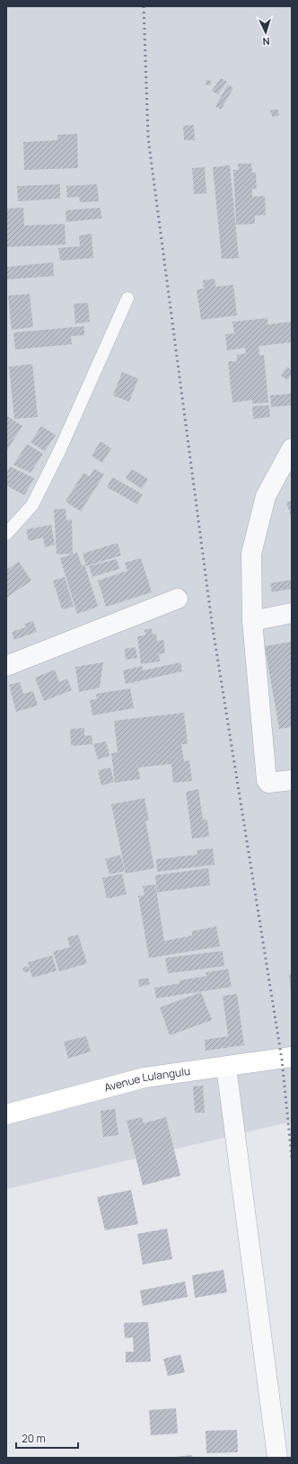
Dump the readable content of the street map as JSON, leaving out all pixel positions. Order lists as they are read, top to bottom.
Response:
{
  "streets": {
    "street": ["Avenue Lulangulu"]
  },
  "scale_bar": "20 m",
  "north": "bottom"
}
